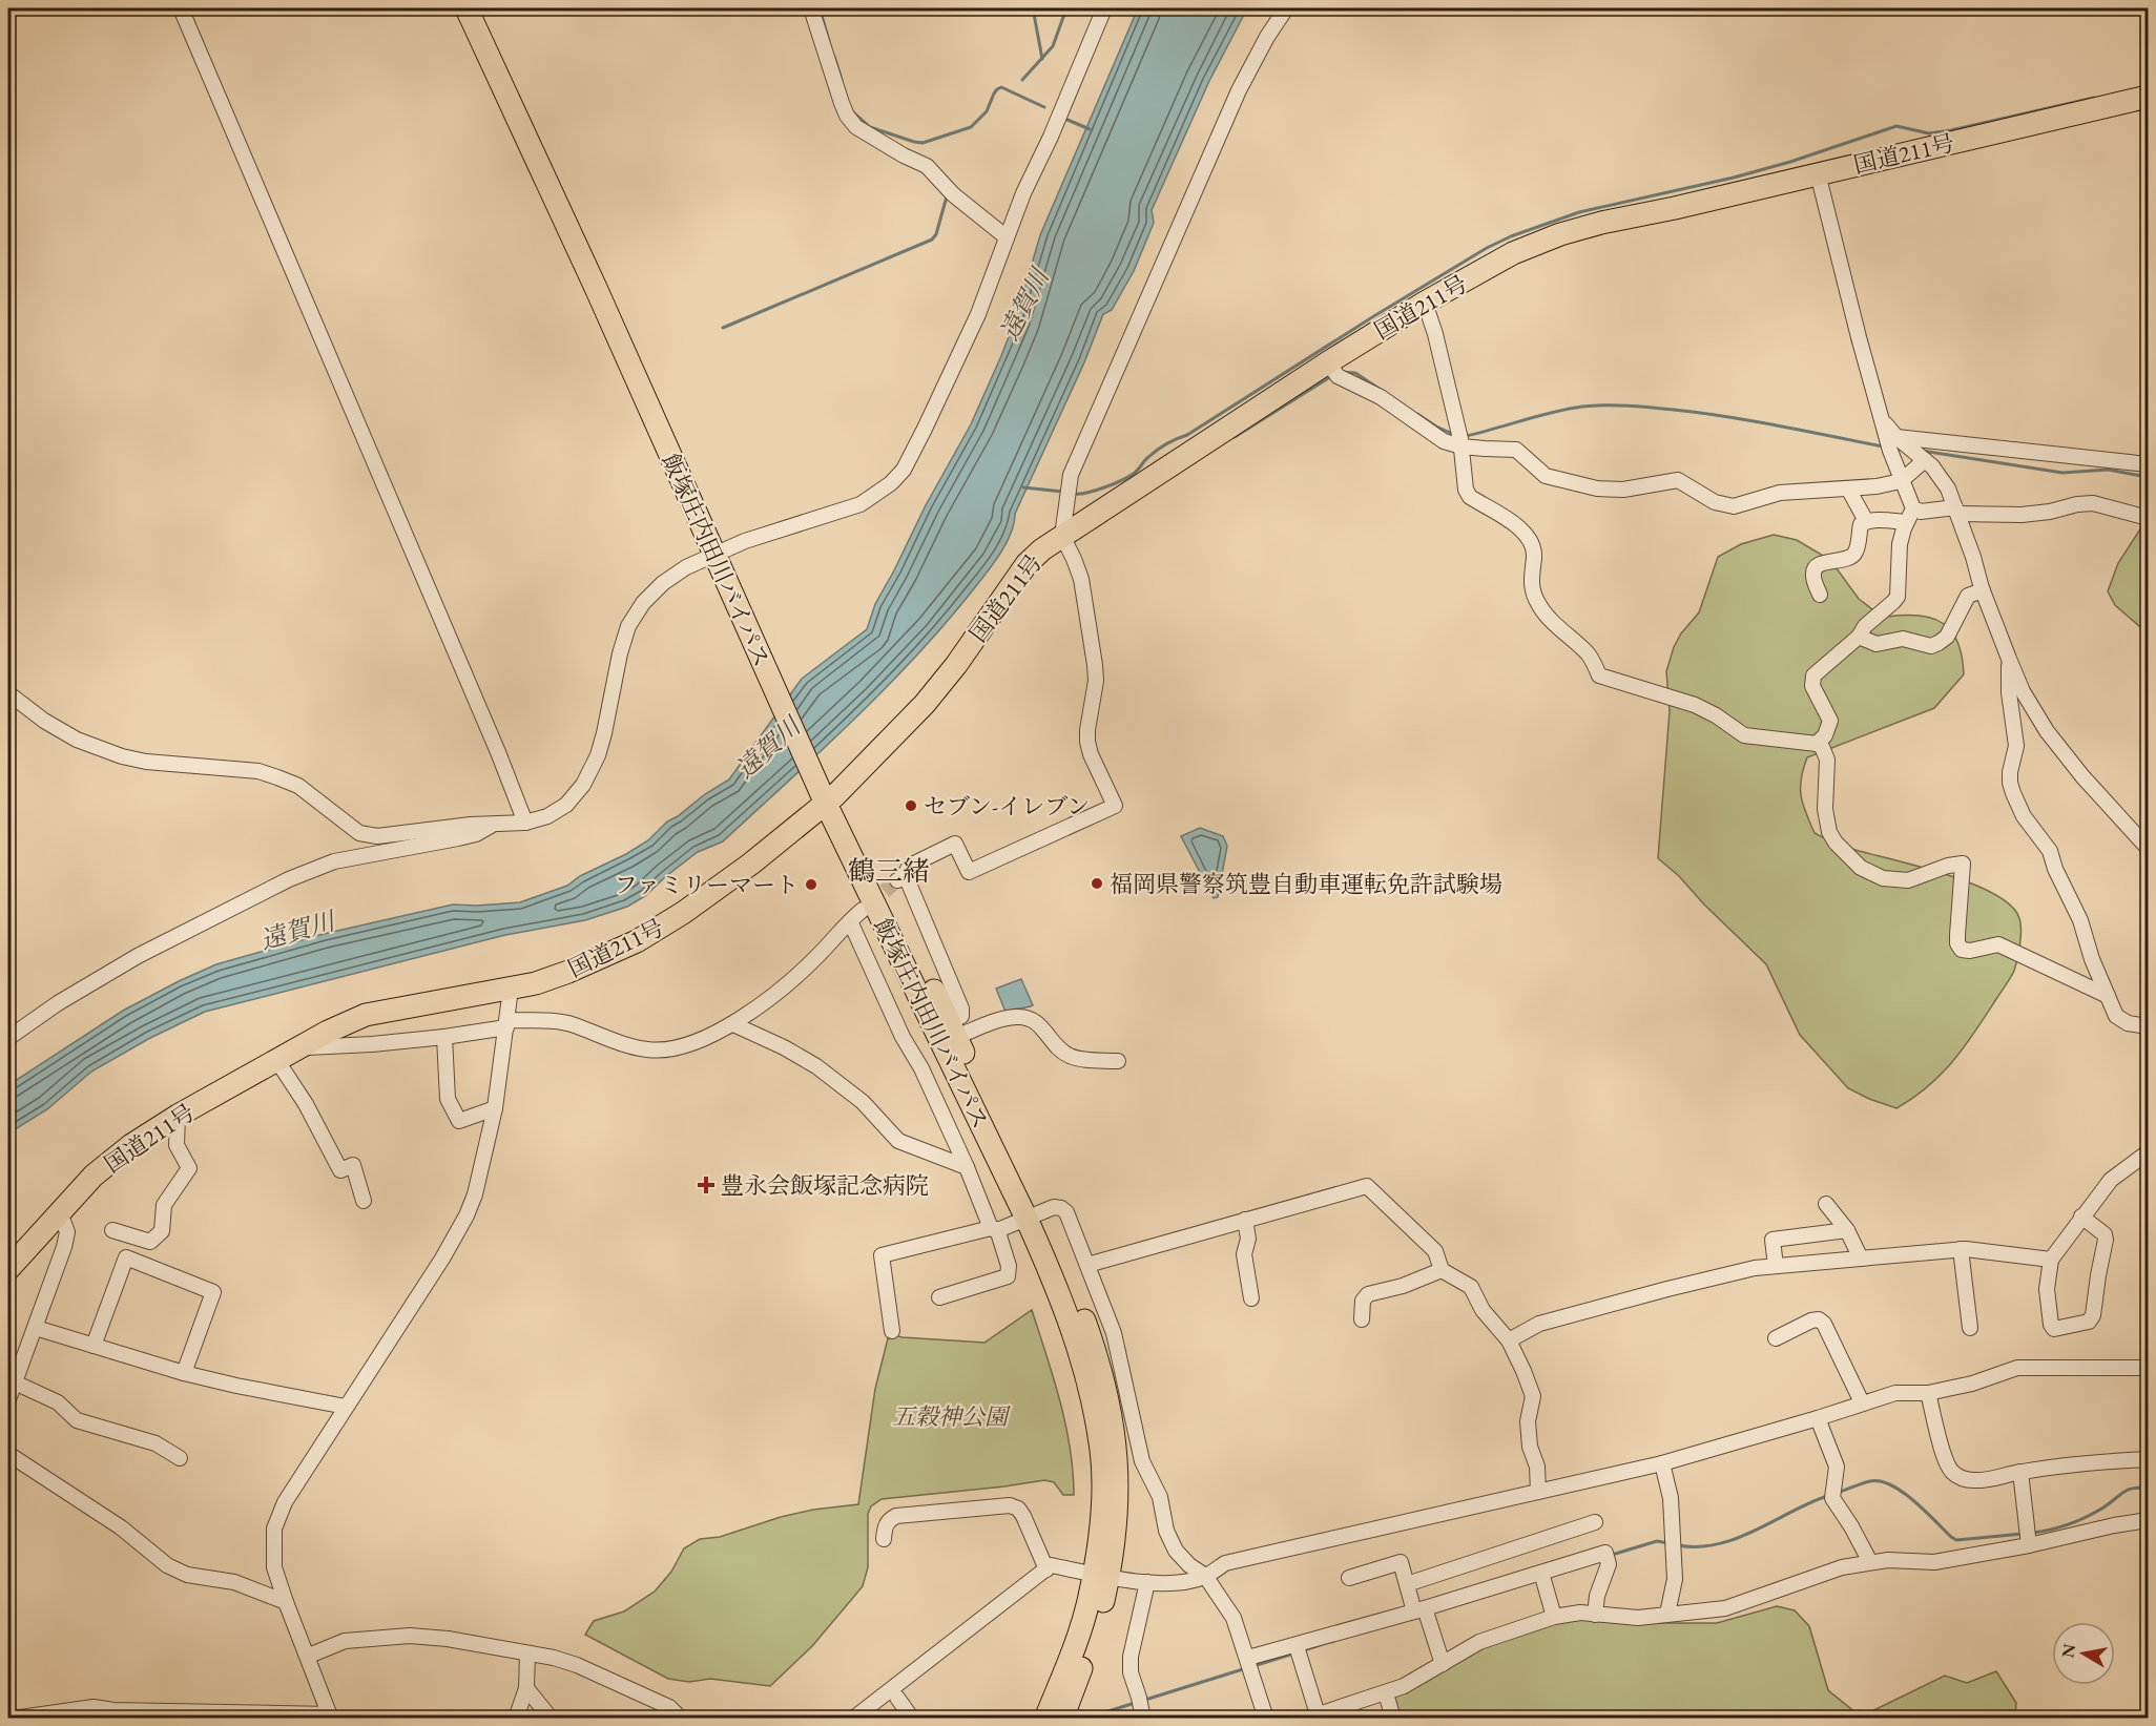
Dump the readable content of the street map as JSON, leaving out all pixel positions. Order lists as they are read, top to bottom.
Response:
{
  "streets": {
    "highway": ["国道211号", "飯塚庄内田川バイパス"]
  },
  "crossings": [
    ["国道211号", "飯塚庄内田川バイパス"]
  ],
  "districts": ["鶴三緒"],
  "water": ["遠賀川"],
  "parks": ["五穀神公園"],
  "places": {
    "other": ["セブン-イレブン", "福岡県警察筑豊自動車運転免許試験場", "ファミリーマート"],
    "health": ["豊永会飯塚記念病院"]
  },
  "north": "left"
}
